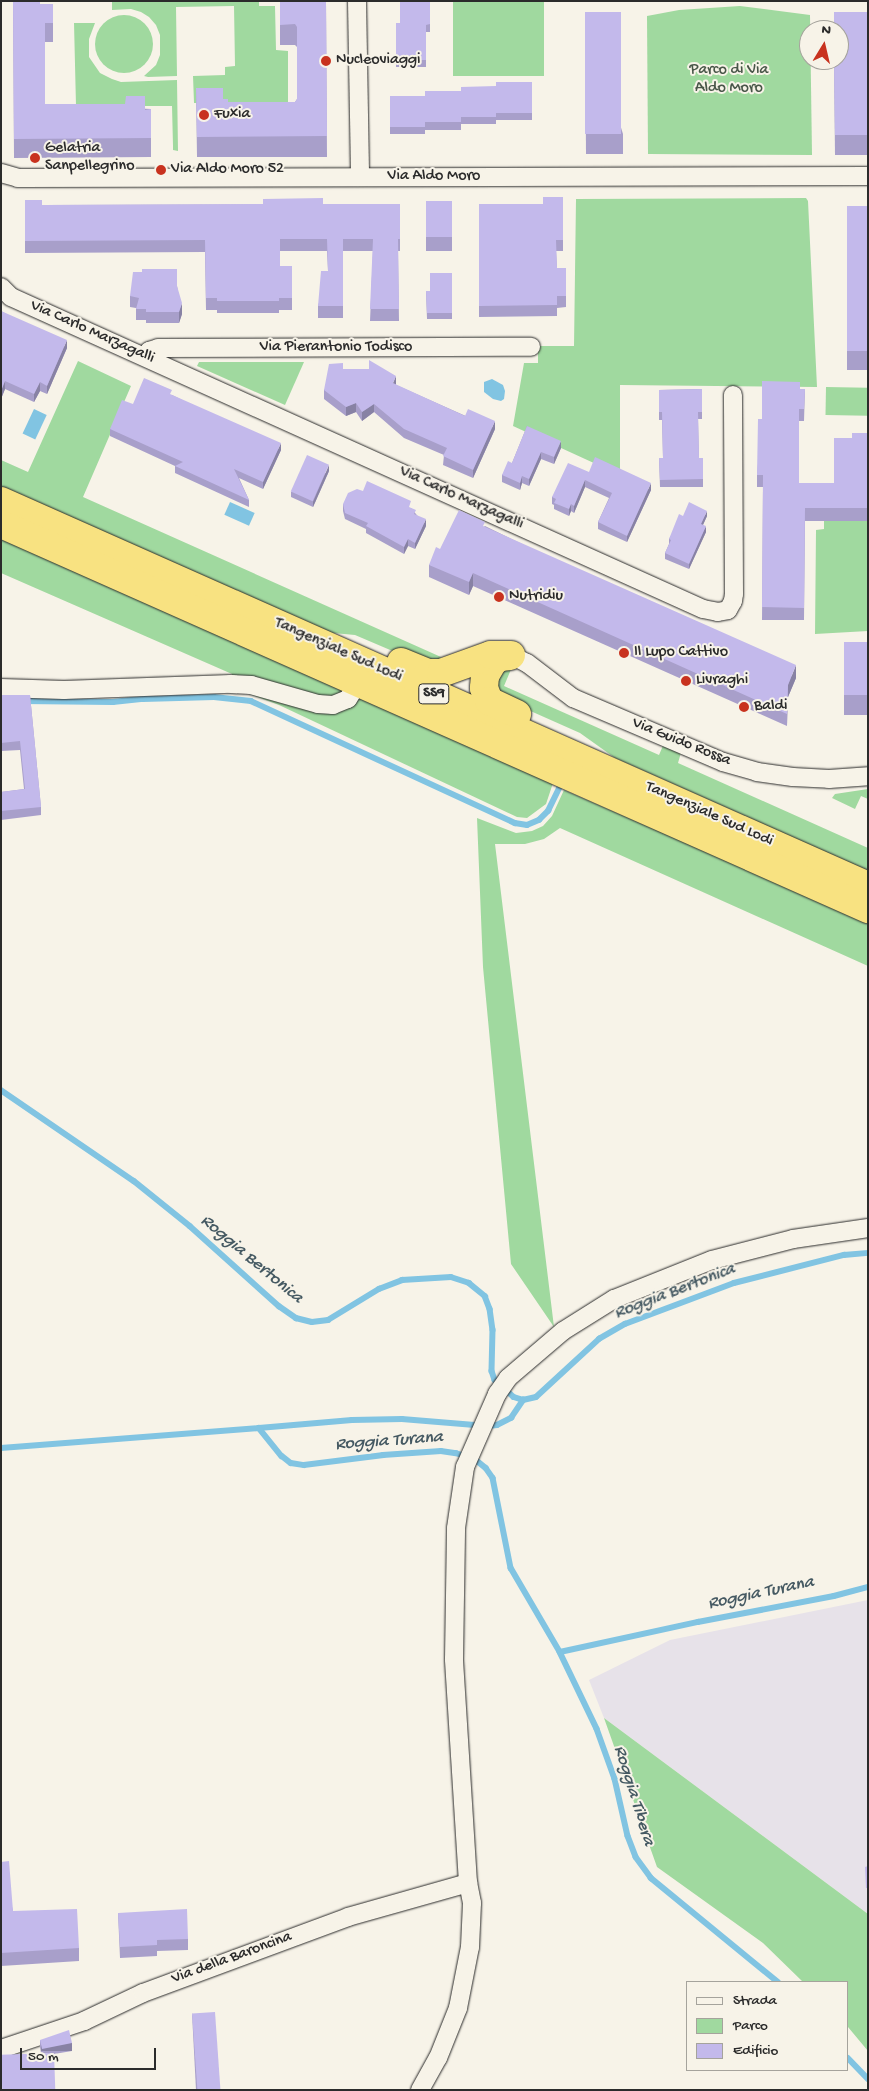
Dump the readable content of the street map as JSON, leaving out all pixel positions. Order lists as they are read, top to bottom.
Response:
{
  "streets": {
    "highway": ["Tangenziale Sud Lodi", "SS9"],
    "street": [
      "Via Aldo Moro",
      "Via Carlo Marzagalli",
      "Via Pierantonio Todisco",
      "Via Guido Rossa",
      "Via della Baroncina"
    ]
  },
  "crossings": [
    ["Via Carlo Marzagalli", "Via Pierantonio Todisco"]
  ],
  "water": ["Roggia Bertonica", "Roggia Turana", "Roggia Tibera"],
  "parks": ["Parco di Via Aldo Moro"],
  "places": [
    "Nucleoviaggi",
    "Fuxia",
    "Gelatria Sanpellegrino",
    "Via Aldo Moro 52",
    "Nutridiu",
    "Il Lupo Cattivo",
    "Livraghi",
    "Baldi"
  ],
  "legend": ["Strada", "Parco", "Edificio"],
  "scale_bar": "50 m",
  "north": "top"
}
